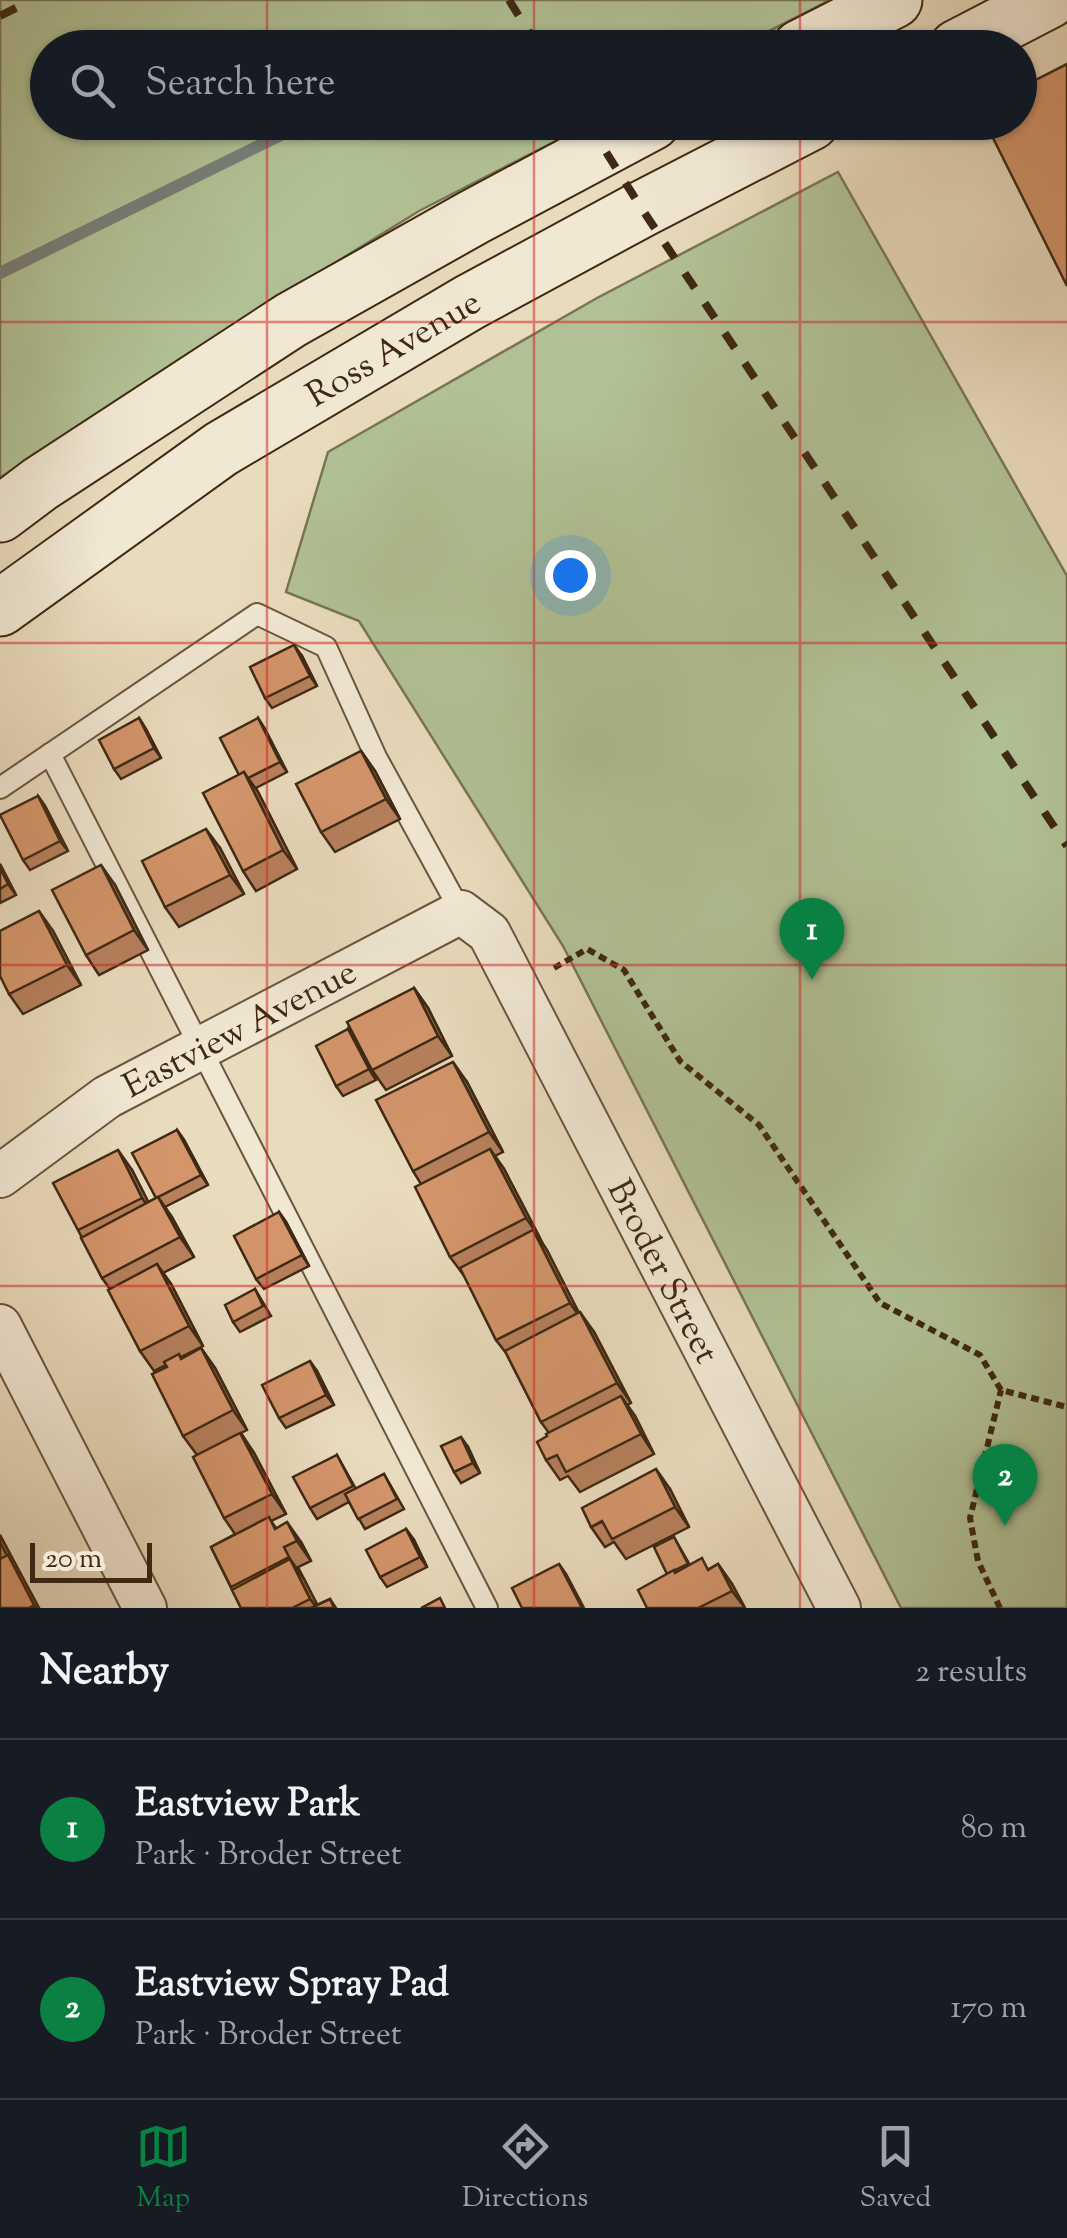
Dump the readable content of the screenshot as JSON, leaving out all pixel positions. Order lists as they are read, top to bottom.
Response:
{
  "streets": {
    "main road": ["Ross Avenue"],
    "street": ["Eastview Avenue", "Broder Street"]
  },
  "crossings": [
    ["Eastview Avenue", "Broder Street"]
  ],
  "scale_bar": "20 m",
  "page": {
    "search": "Search here",
    "pins": ["1", "2"],
    "scale": "20 m",
    "heading": ["Nearby", "2 results"],
    "list": [
      {
        "mark": "1",
        "name": "Eastview Park",
        "note": "Park · Broder Street",
        "value": "80 m"
      },
      {
        "mark": "2",
        "name": "Eastview Spray Pad",
        "note": "Park · Broder Street",
        "value": "170 m"
      }
    ],
    "nav": ["Map", "Directions", "Saved"]
  }
}
